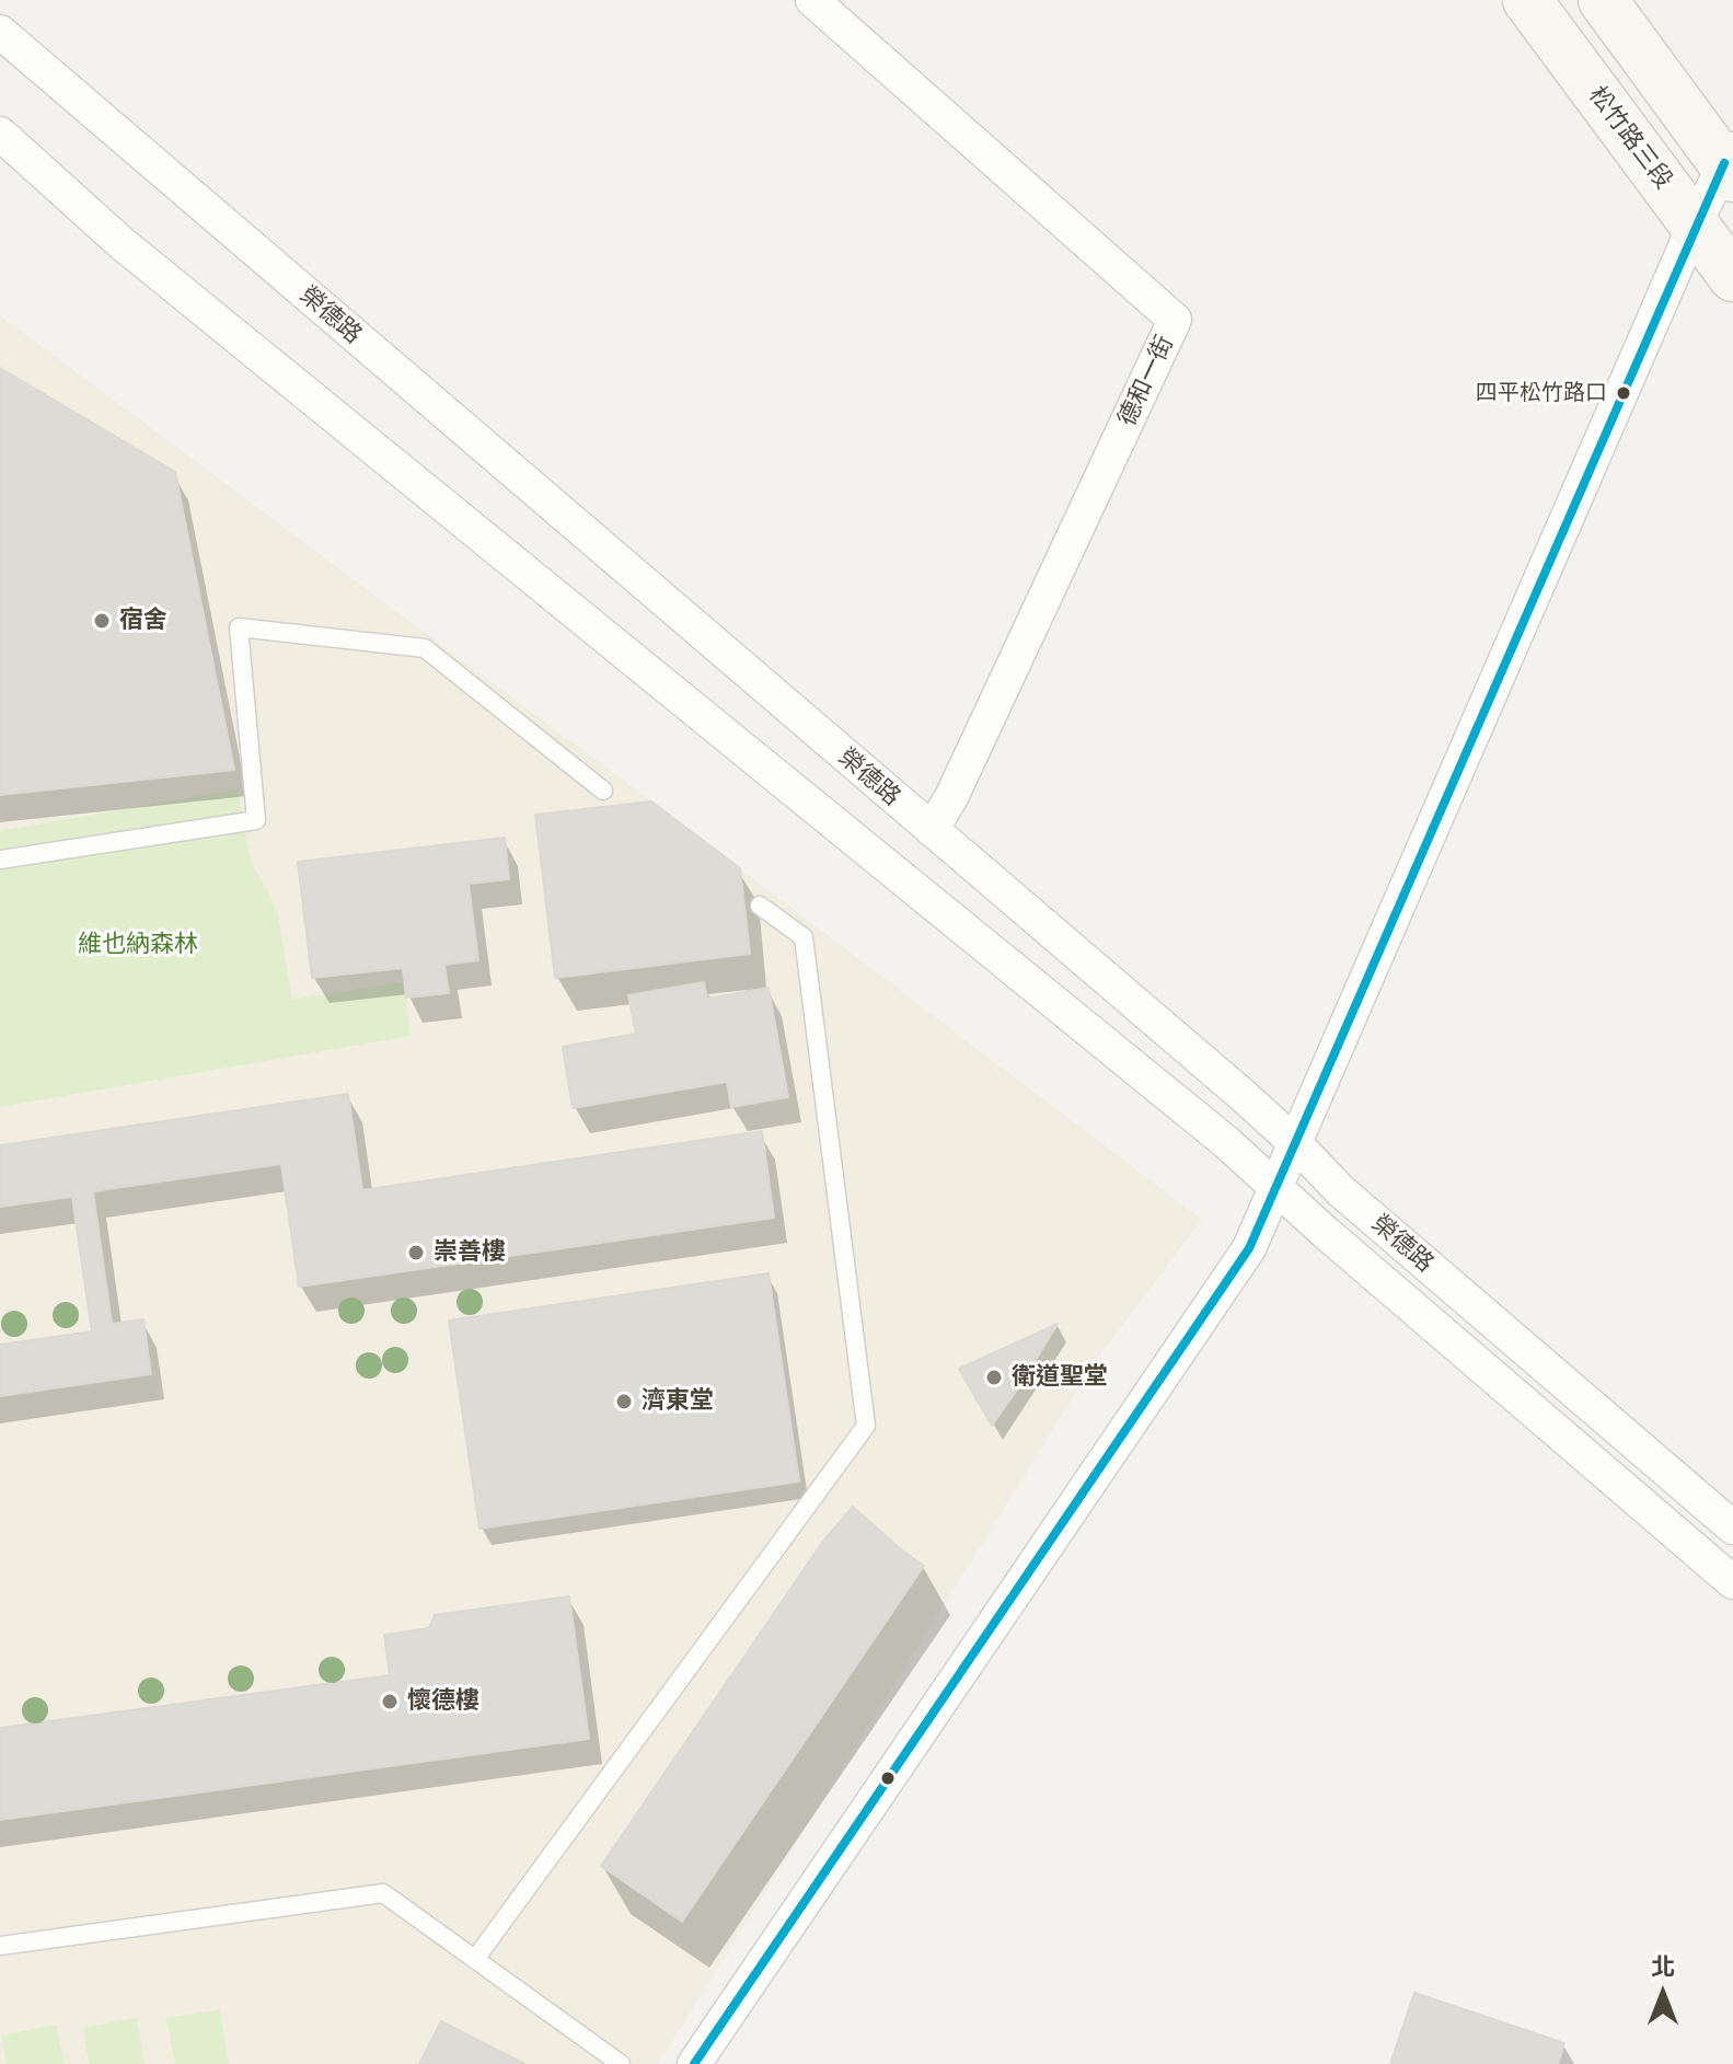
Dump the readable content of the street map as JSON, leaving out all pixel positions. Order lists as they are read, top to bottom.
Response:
{
  "streets": {
    "street": ["松竹路三段", "榮德路", "德和一街"]
  },
  "crossings": [
    ["榮德路", "德和一街"]
  ],
  "parks": ["維也納森林"],
  "places": [
    "四平松竹路口",
    "宿舍",
    "崇善樓",
    "衛道聖堂",
    "濟東堂",
    "懷德樓"
  ],
  "north": "top"
}
